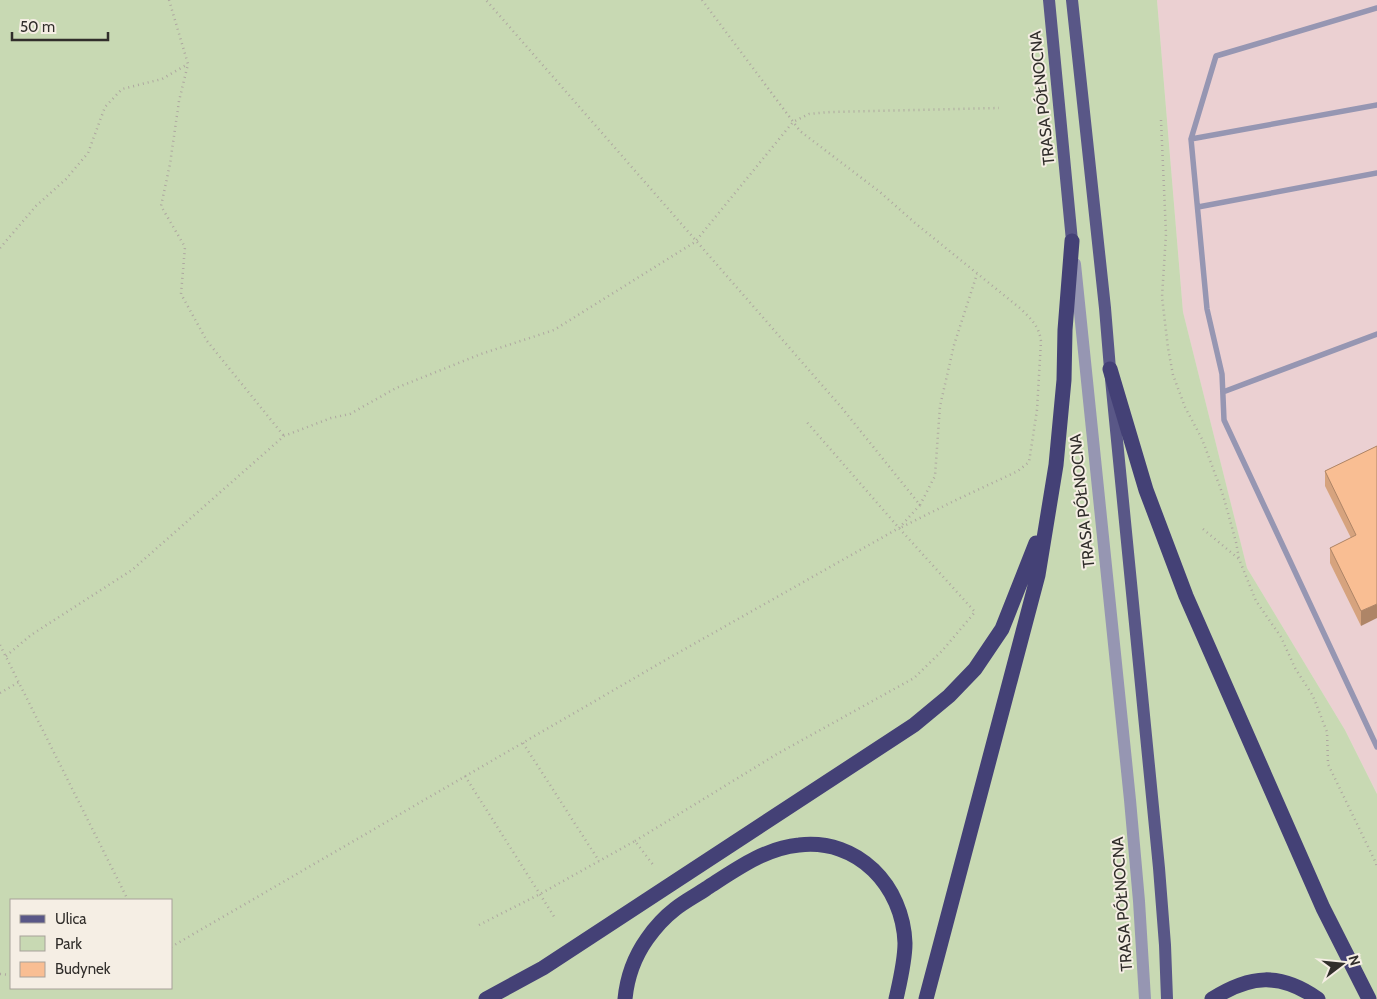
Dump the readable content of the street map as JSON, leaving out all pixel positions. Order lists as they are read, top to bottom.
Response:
{
  "streets": {
    "main road": ["TRASA PÓŁNOCNA"]
  },
  "legend": ["Ulica", "Park", "Budynek"],
  "scale_bar": "50 m",
  "north": "right"
}
